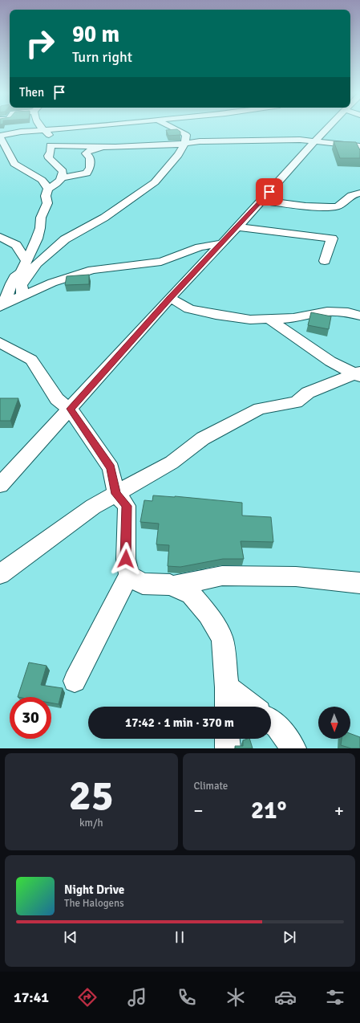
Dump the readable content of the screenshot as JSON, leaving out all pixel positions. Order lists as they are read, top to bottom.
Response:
{
  "north": "bottom",
  "page": {
    "turn": ["90 m", "Turn right"],
    "then": "Then",
    "limit": "30",
    "trip": "17:42 · 1 min · 370 m",
    "tile": [
      ["25", "km/h"],
      "Climate"
    ],
    "heat": ["−", "21°", "+"],
    "song": ["Night Drive", "The Halogens"],
    "tabs": "17:41"
  }
}
